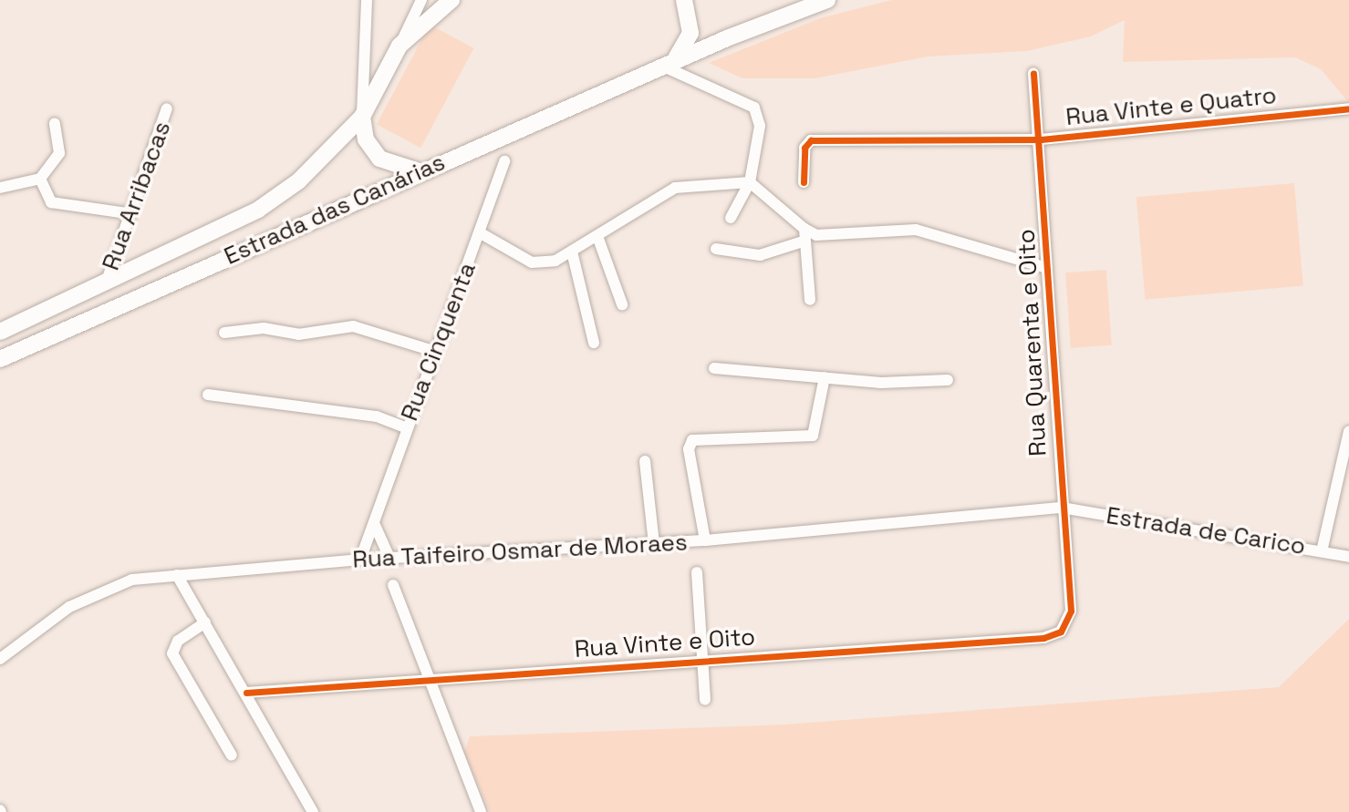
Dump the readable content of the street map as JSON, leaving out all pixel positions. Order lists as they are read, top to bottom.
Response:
{
  "streets": {
    "main road": ["Estrada das Canárias"],
    "street": [
      "Rua Vinte e Quatro",
      "Rua Arribacas",
      "Rua Cinquenta",
      "Rua Quarenta e Oito",
      "Estrada de Carico",
      "Rua Taifeiro Osmar de Moraes",
      "Rua Vinte e Oito"
    ]
  },
  "crossings": [
    ["Rua Vinte e Quatro", "Rua Quarenta e Oito"],
    ["Rua Arribacas", "Estrada das Canárias"],
    ["Rua Cinquenta", "Rua Taifeiro Osmar de Moraes"],
    ["Rua Quarenta e Oito", "Estrada de Carico"],
    ["Rua Quarenta e Oito", "Rua Taifeiro Osmar de Moraes"],
    ["Rua Quarenta e Oito", "Rua Vinte e Oito"],
    ["Estrada de Carico", "Rua Taifeiro Osmar de Moraes"]
  ]
}
